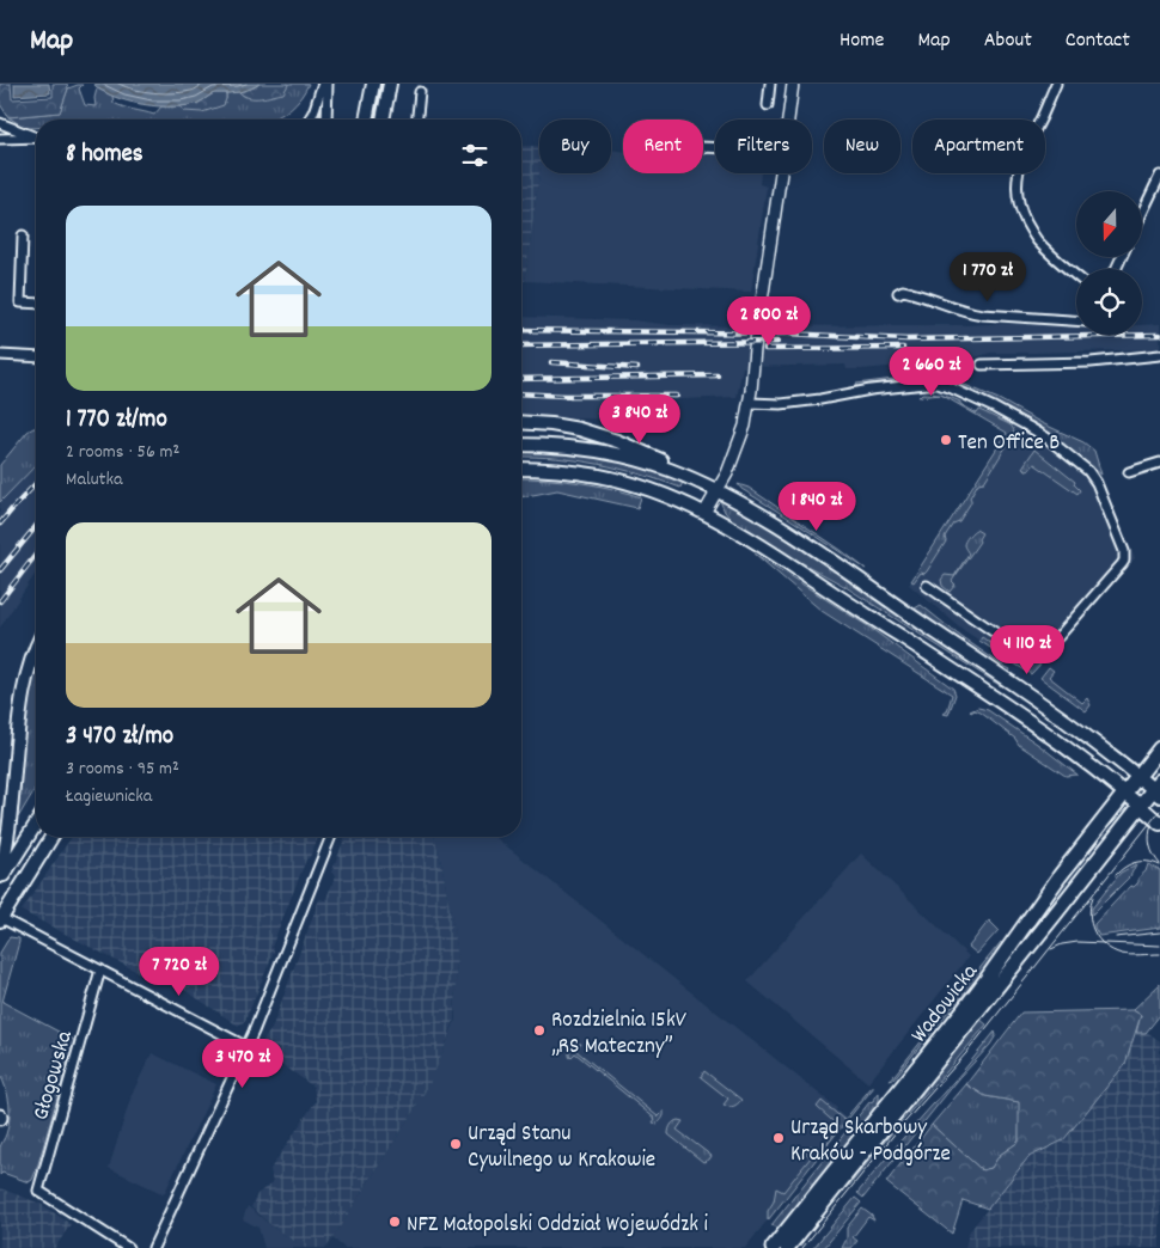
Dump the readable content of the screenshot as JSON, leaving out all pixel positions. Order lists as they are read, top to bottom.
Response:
{
  "streets": {
    "main road": ["Wadowicka"],
    "street": ["Głogowska"]
  },
  "places": [
    "Ten Office B",
    "Rozdzielnia 15kV „RS Mateczny”",
    "Urząd Skarbowy Kraków - Podgórze",
    "Urząd Stanu Cywilnego w Krakowie",
    "NFZ Małopolski Oddział Wojewódzk i"
  ],
  "north": "bottom",
  "page": {
    "header": "Map",
    "nav": [
      "Home",
      "Map",
      "About",
      "Contact"
    ],
    "chip": [
      "Buy",
      "Rent",
      "Filters",
      "New",
      "Apartment"
    ],
    "heading": "8 homes",
    "list": [
      {
        "name": "1 770 zł/mo",
        "note": "2 rooms · 56 m² · Malutka"
      },
      {
        "name": "3 470 zł/mo",
        "note": "3 rooms · 95 m² · Łagiewnicka"
      }
    ],
    "price": [
      "1 770 zł",
      "2 800 zł",
      "2 660 zł",
      "3 840 zł",
      "1 840 zł",
      "4 110 zł",
      "7 720 zł",
      "3 470 zł"
    ]
  }
}
